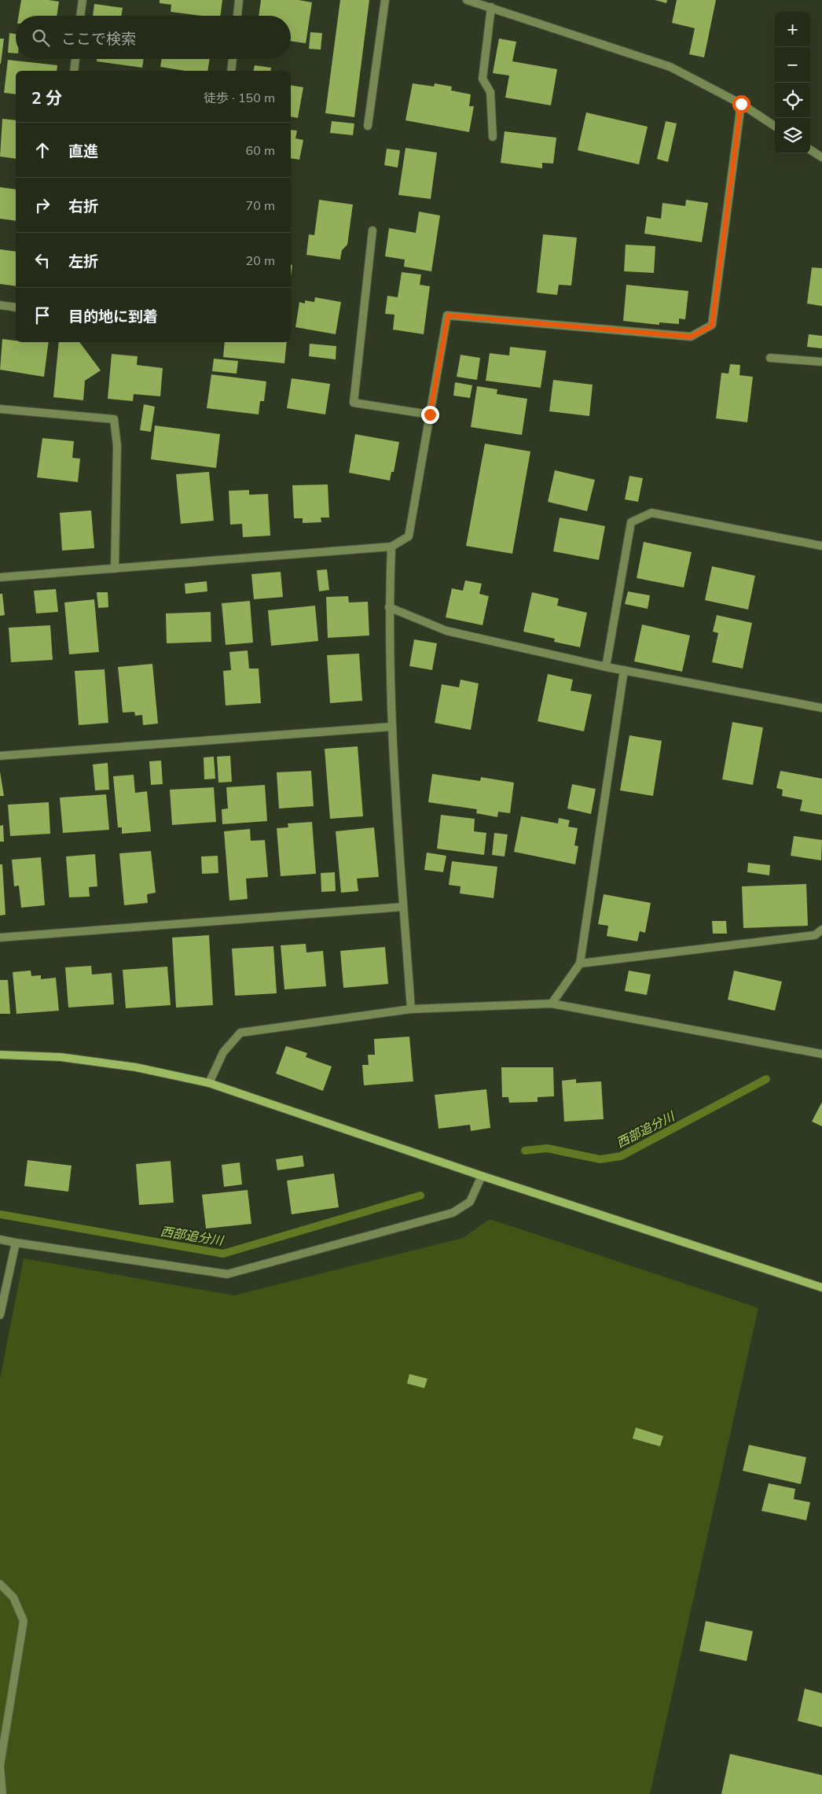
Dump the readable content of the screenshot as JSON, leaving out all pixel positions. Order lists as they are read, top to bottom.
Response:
{
  "water": ["西部追分川"],
  "page": {
    "map_buttons": ["+", "−"],
    "search": "ここで検索",
    "heading": ["2 分", "徒歩 · 150 m"],
    "list": [
      ["直進", "60 m"],
      ["右折", "70 m"],
      ["左折", "20 m"],
      "目的地に到着"
    ]
  }
}
